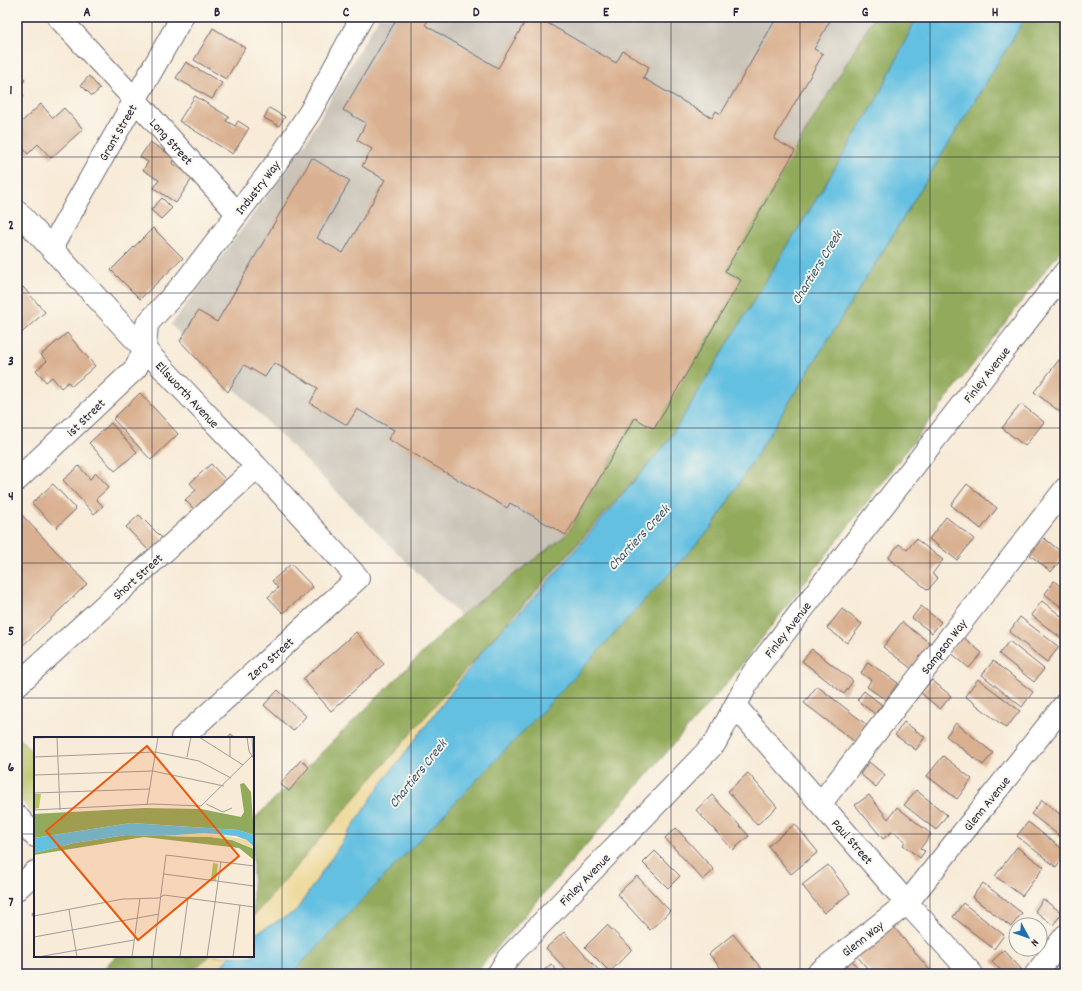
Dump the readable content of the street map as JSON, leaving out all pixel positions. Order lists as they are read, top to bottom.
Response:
{
  "streets": {
    "street": [
      "Grant Street",
      "Long Street",
      "Industry Way",
      "Finley Avenue",
      "Ellsworth Avenue",
      "1st Street",
      "Short Street",
      "Sampson Way",
      "Zero Street",
      "Glenn Avenue",
      "Paul Street",
      "Glenn Way"
    ]
  },
  "crossings": [
    ["Grant Street", "Long Street"],
    ["Grant Street", "Ellsworth Avenue"],
    ["Long Street", "Industry Way"],
    ["Industry Way", "Ellsworth Avenue"],
    ["Industry Way", "1st Street"],
    ["Finley Avenue", "Paul Street"],
    ["Ellsworth Avenue", "1st Street"],
    ["Ellsworth Avenue", "Short Street"],
    ["Ellsworth Avenue", "Zero Street"],
    ["Sampson Way", "Paul Street"],
    ["Glenn Avenue", "Paul Street"],
    ["Glenn Avenue", "Glenn Way"],
    ["Paul Street", "Glenn Way"]
  ],
  "water": ["Chartiers Creek"],
  "north": "bottom right",
  "grid": {
    "columns": [
      "A",
      "B",
      "C",
      "D",
      "E",
      "F",
      "G",
      "H"
    ],
    "rows": [
      "1",
      "2",
      "3",
      "4",
      "5",
      "6",
      "7"
    ]
  }
}
